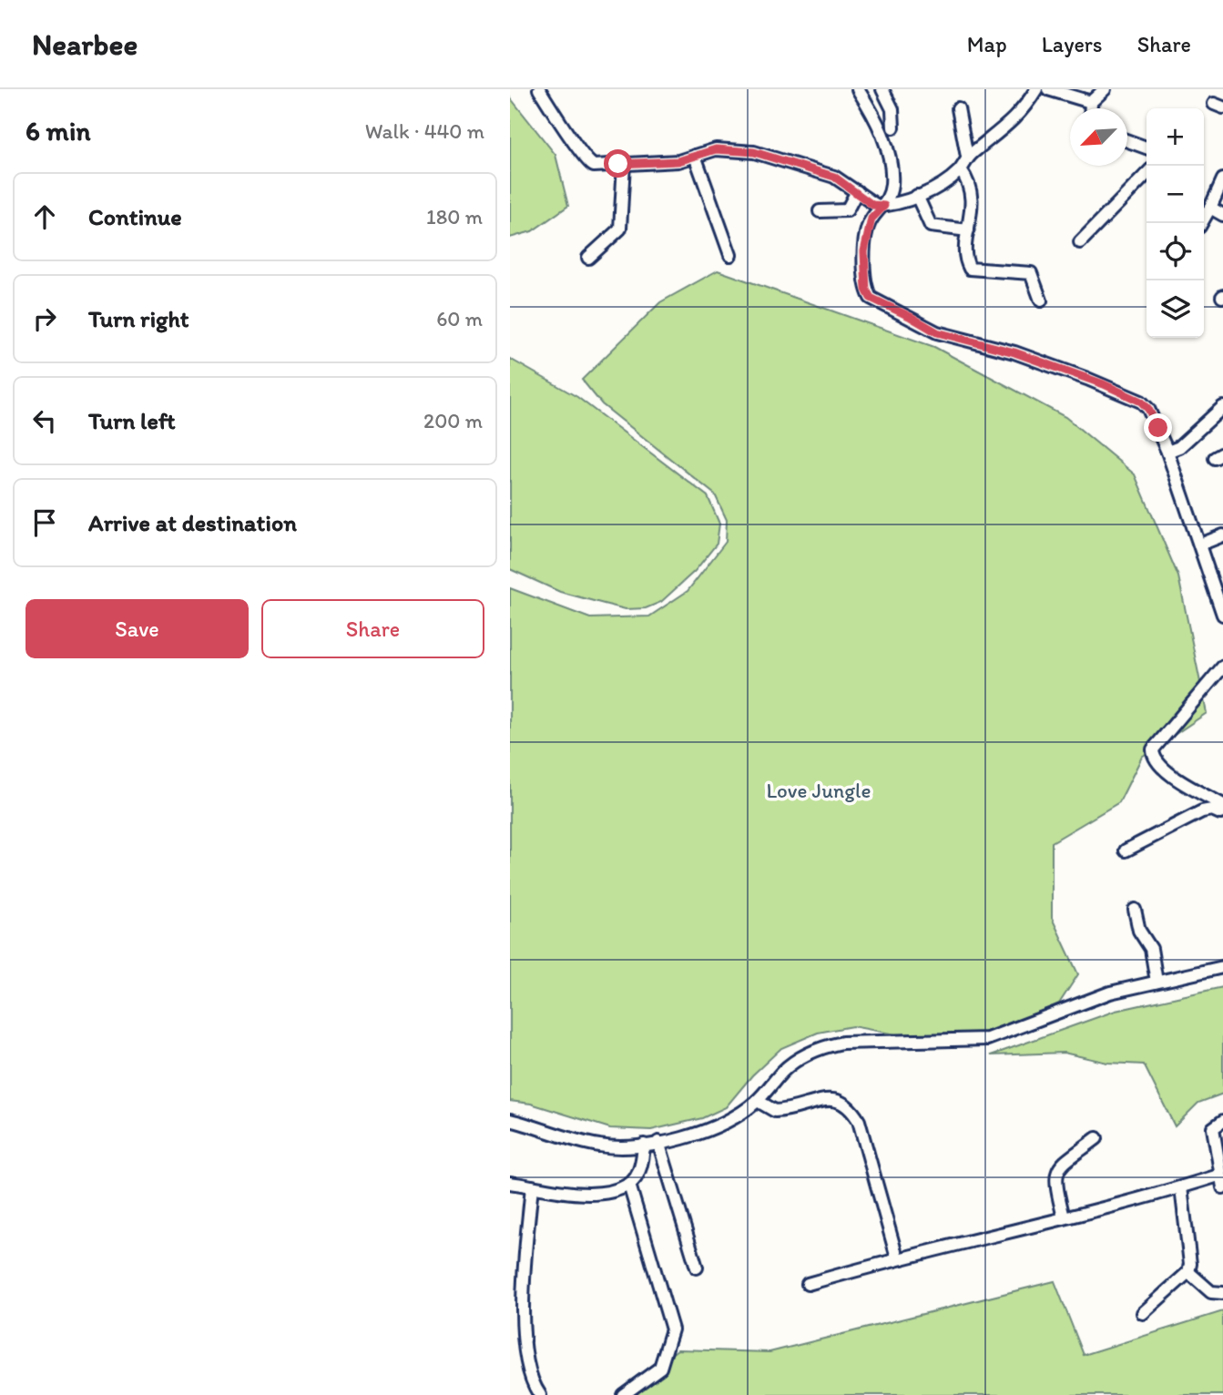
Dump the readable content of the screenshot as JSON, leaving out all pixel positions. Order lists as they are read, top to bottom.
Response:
{
  "parks": ["Love Jungle"],
  "north": "bottom left",
  "page": {
    "header": "Nearbee",
    "nav": ["Map", "Layers", "Share"],
    "heading": ["6 min", "Walk · 440 m"],
    "map_buttons": ["+", "−"],
    "list": [
      ["Continue", "180 m"],
      ["Turn right", "60 m"],
      ["Turn left", "200 m"],
      "Arrive at destination"
    ],
    "buttons": ["Save", "Share"]
  }
}
